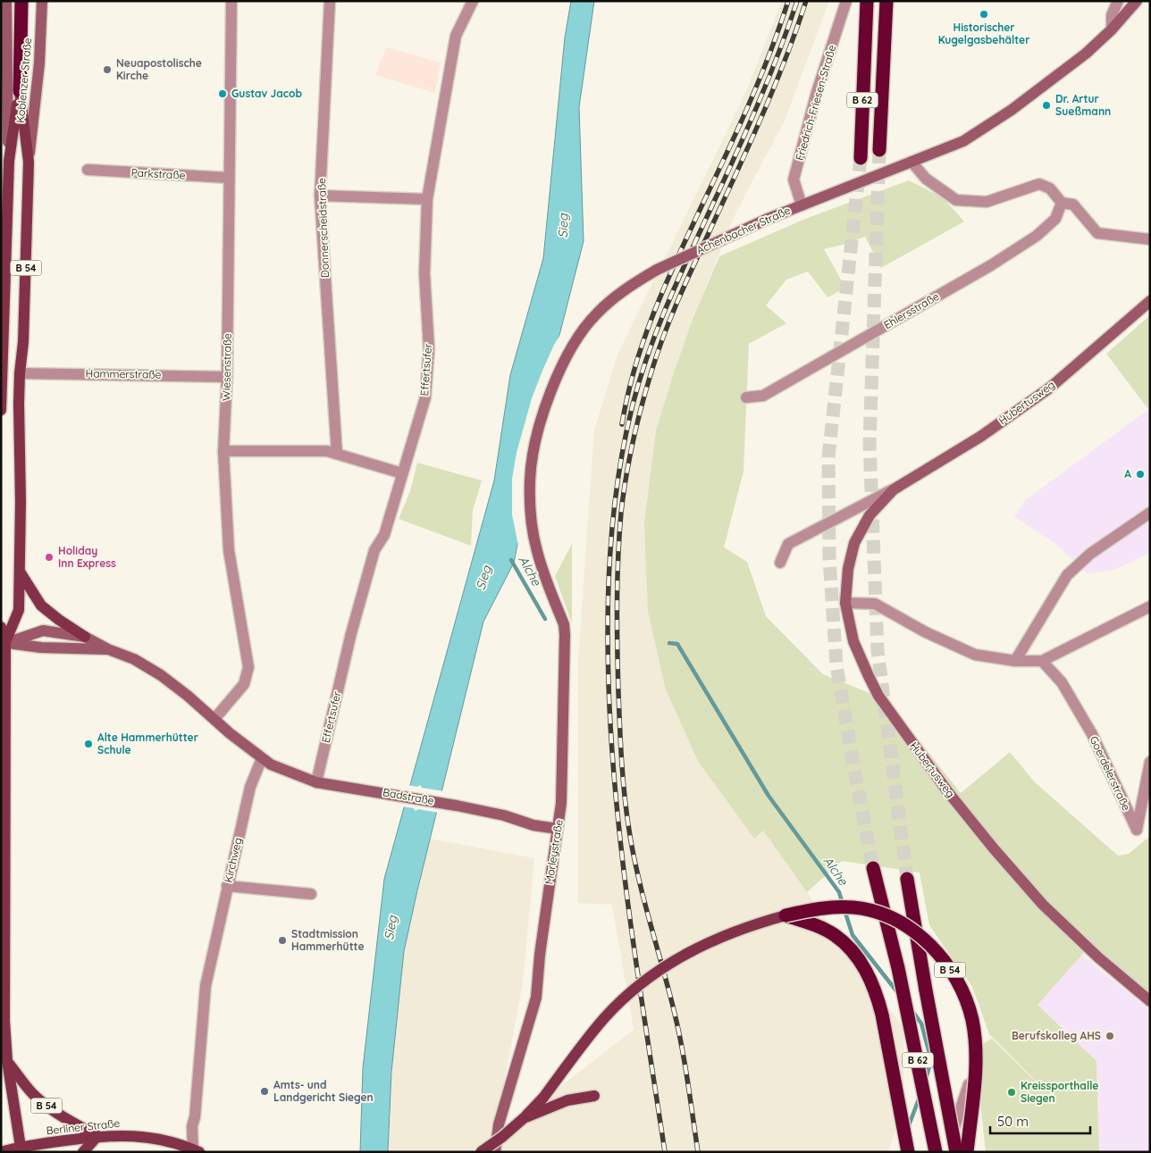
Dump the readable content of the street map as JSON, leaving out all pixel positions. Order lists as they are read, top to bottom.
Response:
{
  "streets": {
    "highway": ["B 62", "B 54"],
    "main road": [
      "Koblenzer Straße",
      "Achenbacher Straße",
      "Hubertusweg",
      "Badstraße",
      "Morleystraße",
      "Berliner Straße"
    ],
    "street": [
      "Friedrich-Friesen-Straße",
      "Parkstraße",
      "Donnerscheidstraße",
      "Ehlersstraße",
      "Wiesenstraße",
      "Effertsufer",
      "Hammerstraße",
      "Goerdelerstraße",
      "Kirchweg"
    ]
  },
  "crossings": [
    ["Koblenzer Straße", "B 54"],
    ["Koblenzer Straße", "Hammerstraße"],
    ["Koblenzer Straße", "Berliner Straße"],
    ["Friedrich-Friesen-Straße", "Achenbacher Straße"],
    ["Parkstraße", "Wiesenstraße"],
    ["Achenbacher Straße", "Morleystraße"],
    ["B 54", "Berliner Straße"],
    ["Wiesenstraße", "Hammerstraße"],
    ["Effertsufer", "Badstraße"],
    ["Badstraße", "Morleystraße"],
    ["Badstraße", "Kirchweg"],
    ["Kirchweg", "Berliner Straße"]
  ],
  "water": ["Sieg", "Alche"],
  "places": [
    "Historischer Kugelgasbehälter",
    "Neuapostolische Kirche",
    "Gustav Jacob",
    "Dr. Artur Sueßmann",
    "A",
    "Holiday Inn Express",
    "Alte Hammerhütter Schule",
    "Stadtmission Hammerhütte",
    "Berufskolleg AHS",
    "Amts- und Landgericht Siegen",
    "Kreissporthalle Siegen"
  ],
  "scale_bar": "50 m"
}
